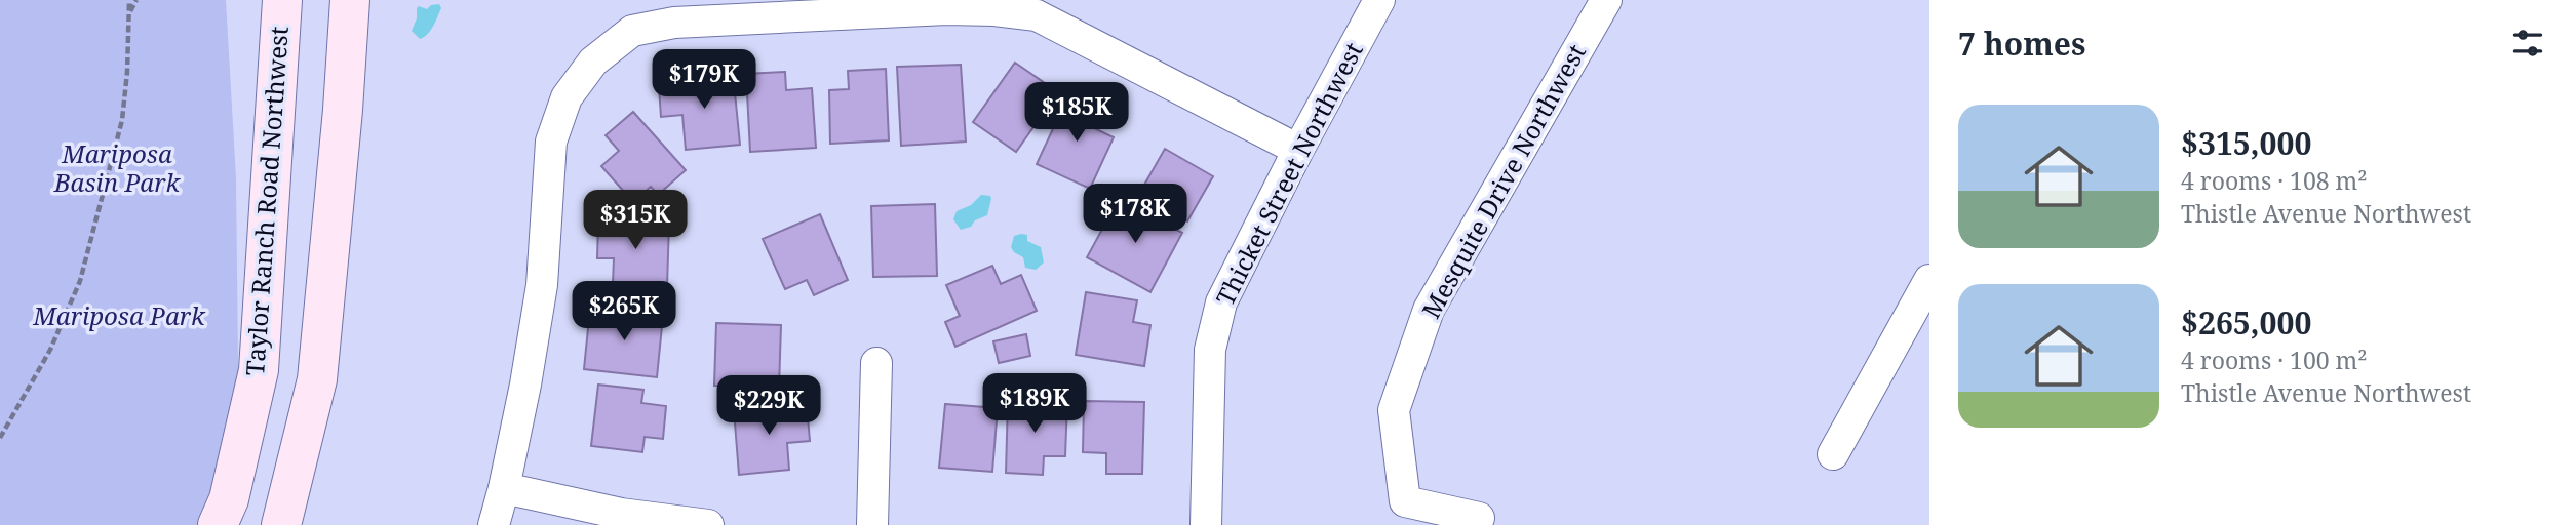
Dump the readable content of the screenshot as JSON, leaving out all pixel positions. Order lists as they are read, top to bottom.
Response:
{
  "streets": {
    "main road": ["Taylor Ranch Road Northwest"],
    "street": ["Thicket Street Northwest", "Mesquite Drive Northwest"]
  },
  "parks": ["Mariposa Basin Park", "Mariposa Park"],
  "page": {
    "heading": "7 homes",
    "price": [
      "$179K",
      "$185K",
      "$178K",
      "$315K",
      "$265K",
      "$189K",
      "$229K"
    ],
    "list": [
      {
        "name": "$315,000",
        "note": "4 rooms · 108 m² · Thistle Avenue Northwest"
      },
      {
        "name": "$265,000",
        "note": "4 rooms · 100 m² · Thistle Avenue Northwest"
      }
    ]
  }
}
